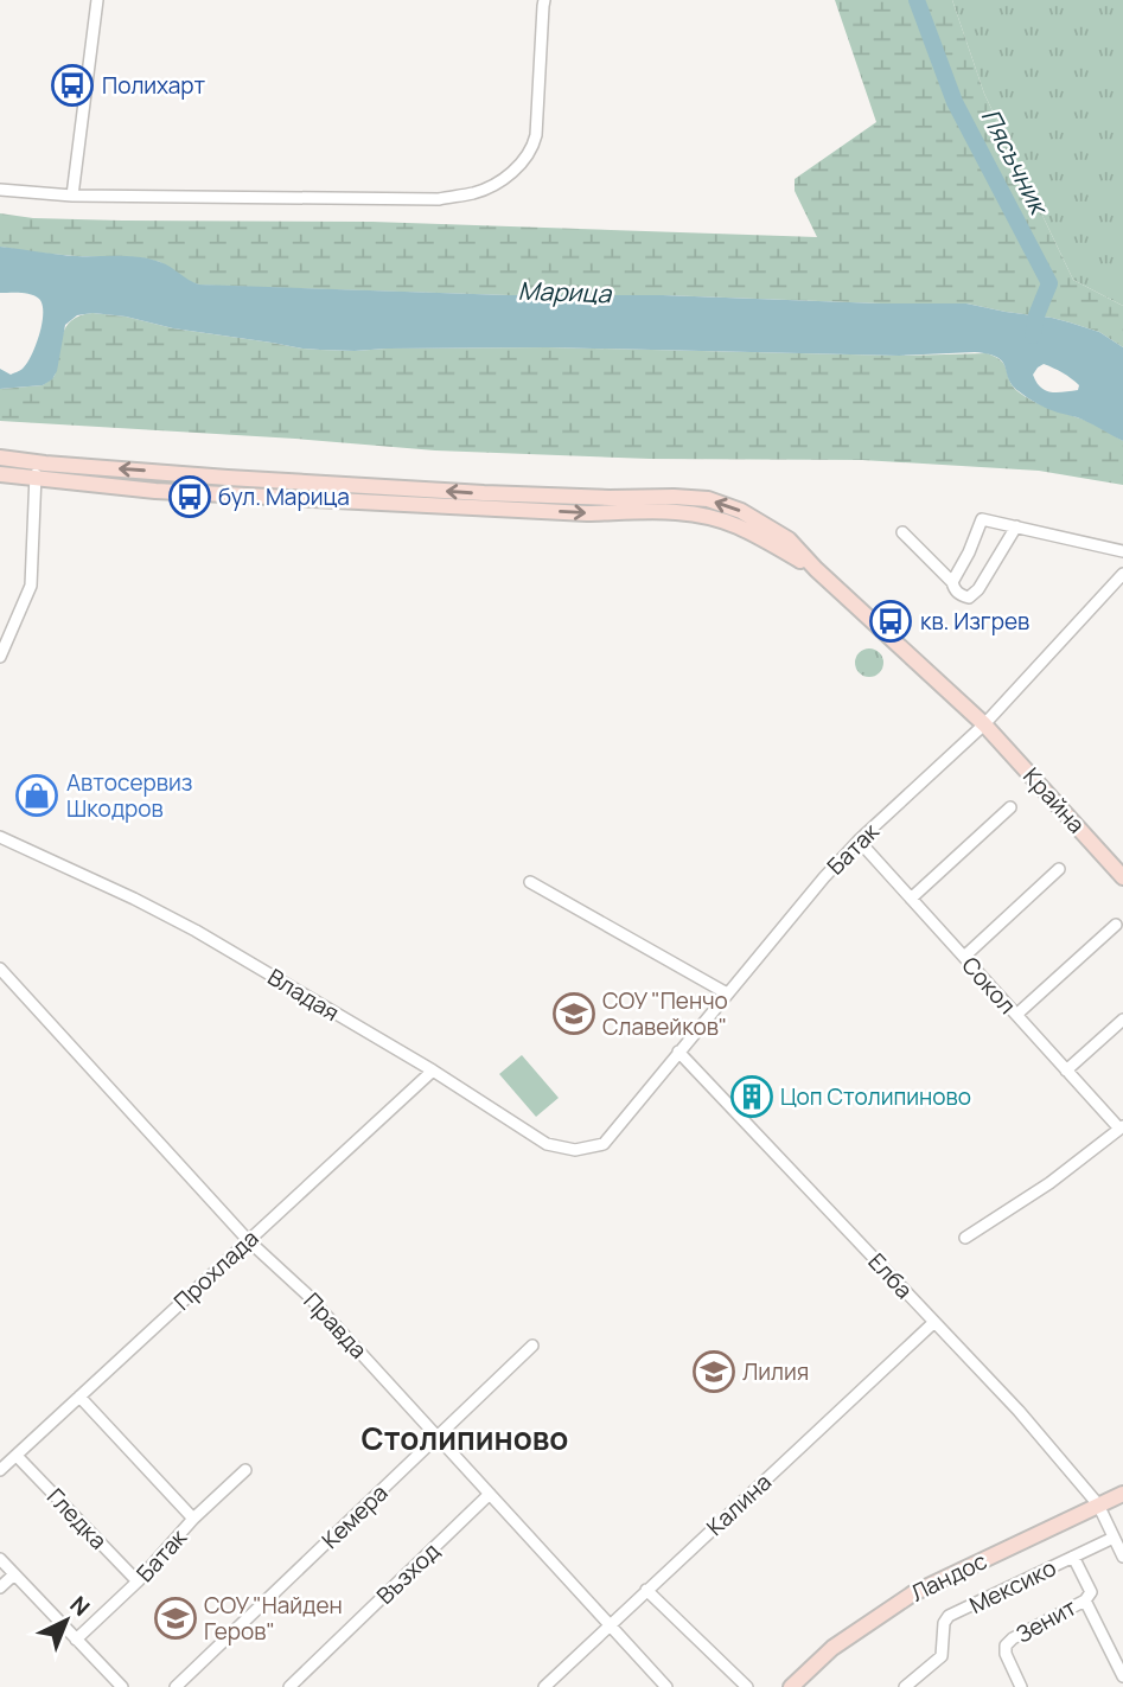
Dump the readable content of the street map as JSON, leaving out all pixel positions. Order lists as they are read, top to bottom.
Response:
{
  "streets": {
    "street": [
      "Крайна",
      "Батак",
      "Сокол",
      "Владая",
      "Прохлада",
      "Елба",
      "Правда",
      "Калина",
      "Кемера",
      "Гледка",
      "Възход",
      "Ландос",
      "Мексико",
      "Зенит"
    ]
  },
  "crossings": [
    ["Крайна", "Батак"],
    ["Батак", "Сокол"],
    ["Батак", "Владая"],
    ["Батак", "Елба"],
    ["Батак", "Гледка"],
    ["Владая", "Прохлада"],
    ["Прохлада", "Правда"],
    ["Прохлада", "Гледка"],
    ["Елба", "Калина"],
    ["Елба", "Ландос"],
    ["Елба", "Мексико"],
    ["Правда", "Калина"],
    ["Правда", "Кемера"],
    ["Правда", "Възход"],
    ["Мексико", "Зенит"]
  ],
  "districts": ["Столипиново"],
  "water": ["Пясъчник", "Марица"],
  "places": {
    "bus stop": ["Полихарт", "бул. Марица", "кв. Изгрев"],
    "shop": ["Автосервиз Шкодров"],
    "school or university": ["СОУ \"Пенчо Славейков\"", "Лилия", "СОУ \"Найден Геров\""],
    "building": ["Цоп Столипиново"]
  },
  "north": "top right"
}
